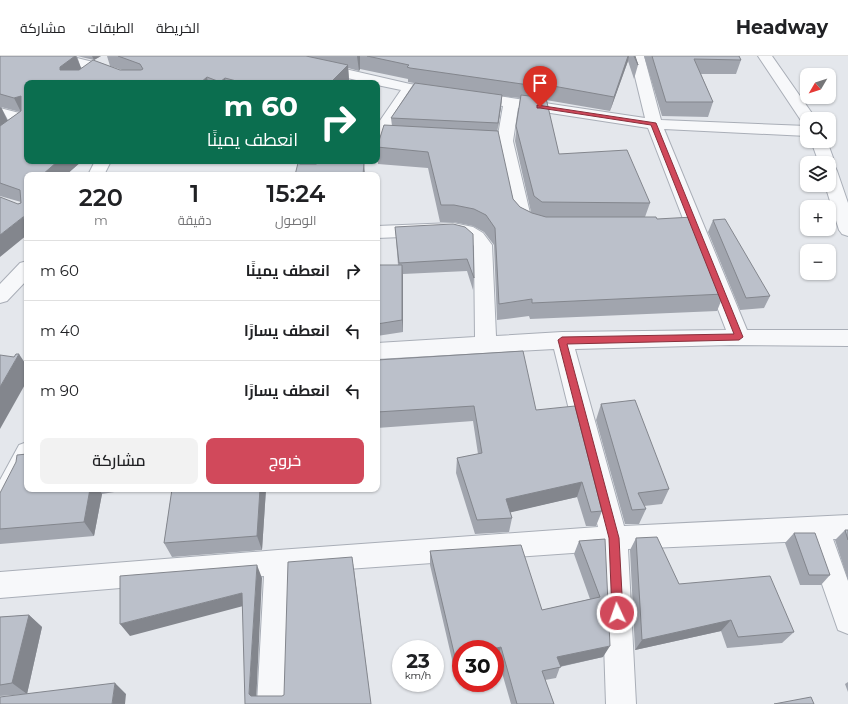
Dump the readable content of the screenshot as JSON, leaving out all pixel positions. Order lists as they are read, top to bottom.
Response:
{
  "north": "bottom left",
  "page": {
    "header": "Headway",
    "nav": ["الخريطة", "الطبقات", "مشاركة"],
    "map_buttons": ["+", "−"],
    "turn": ["60 m", "انعطف يمينًا"],
    "eta": [
      "15:24",
      "الوصول",
      "1",
      "دقيقة",
      "220",
      "m"
    ],
    "list": [
      {
        "name": "انعطف يمينًا",
        "value": "60 m"
      },
      {
        "name": "انعطف يسارًا",
        "value": "40 m"
      },
      {
        "name": "انعطف يسارًا",
        "value": "90 m"
      }
    ],
    "buttons": ["خروج", "مشاركة"],
    "speed": "23 km/h",
    "limit": "30"
  }
}
